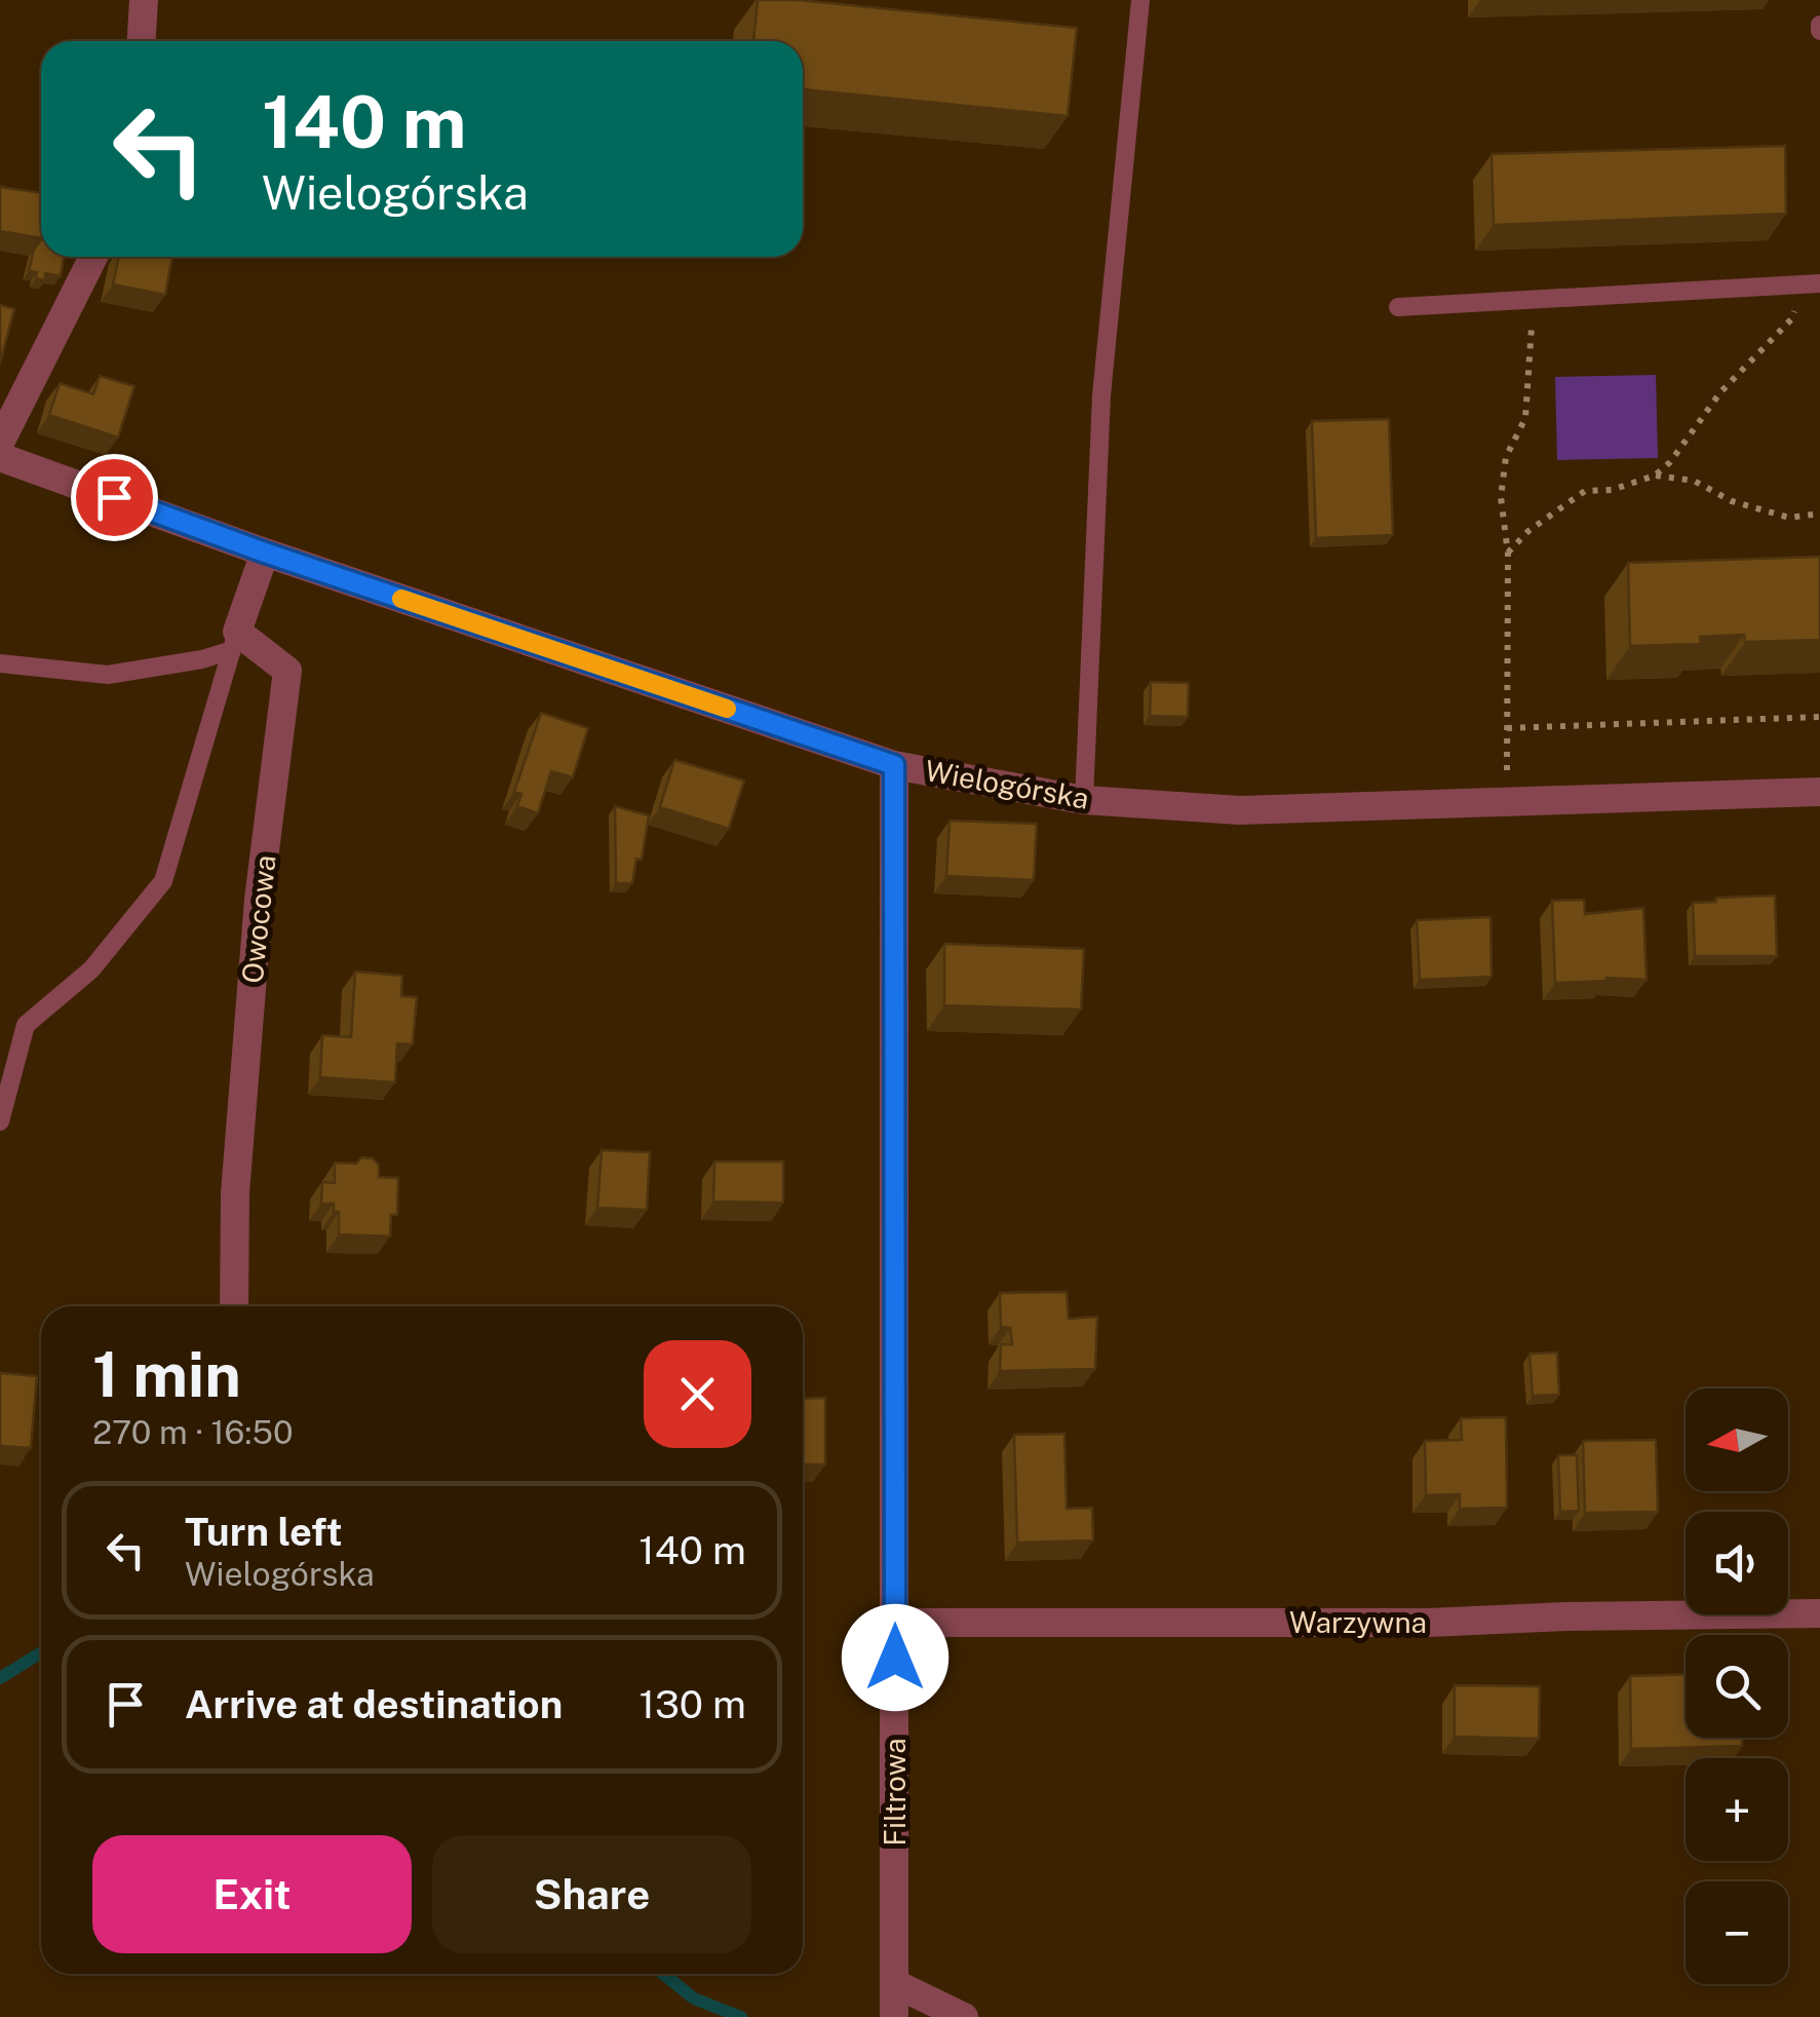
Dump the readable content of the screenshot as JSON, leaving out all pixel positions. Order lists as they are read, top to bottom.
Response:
{
  "streets": {
    "street": [
      "Wielogórska",
      "Owocowa",
      "Warzywna",
      "Filtrowa"
    ]
  },
  "crossings": [
    ["Wielogórska", "Filtrowa"],
    ["Warzywna", "Filtrowa"]
  ],
  "north": "left",
  "page": {
    "turn": ["140 m", "Wielogórska"],
    "heading": ["1 min", "270 m · 16:50"],
    "map_buttons": ["+", "−"],
    "list": [
      {
        "name": "Turn left",
        "note": "Wielogórska",
        "value": "140 m"
      },
      {
        "name": "Arrive at destination",
        "value": "130 m"
      }
    ],
    "buttons": ["Exit", "Share"]
  }
}
